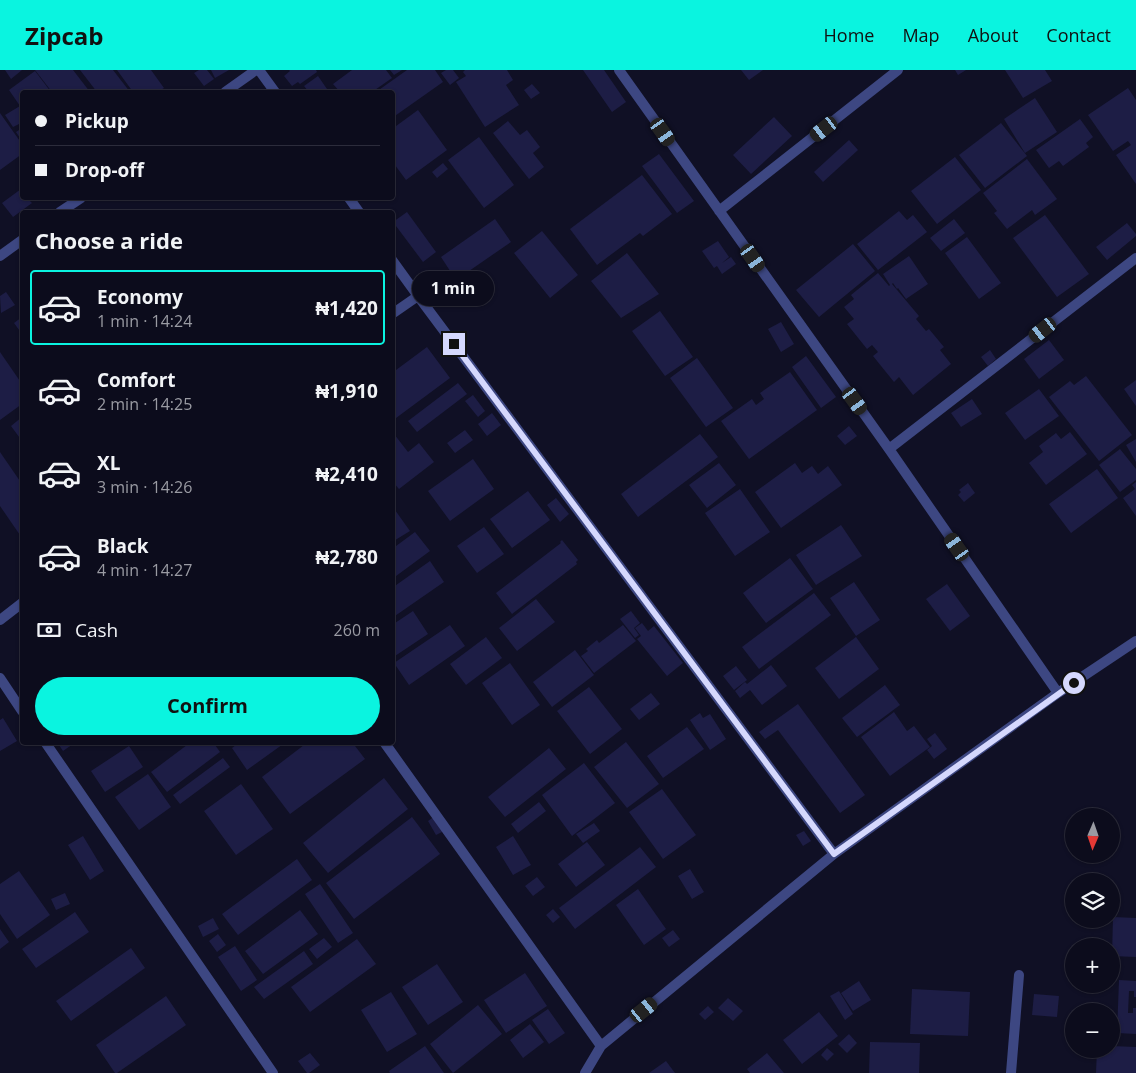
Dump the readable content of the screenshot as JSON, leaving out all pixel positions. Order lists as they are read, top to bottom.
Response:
{
  "north": "bottom",
  "page": {
    "header": "Zipcab",
    "nav": [
      "Home",
      "Map",
      "About",
      "Contact"
    ],
    "banner": ["Pickup", "Drop-off"],
    "heading": "Choose a ride",
    "list": [
      {
        "name": "Economy",
        "note": "1 min · 14:24",
        "value": "₦1,420"
      },
      {
        "name": "Comfort",
        "note": "2 min · 14:25",
        "value": "₦1,910"
      },
      {
        "name": "XL",
        "note": "3 min · 14:26",
        "value": "₦2,410"
      },
      {
        "name": "Black",
        "note": "4 min · 14:27",
        "value": "₦2,780"
      }
    ],
    "bubble": "1 min",
    "pay": ["Cash", "260 m"],
    "buttons": "Confirm",
    "map_buttons": ["+", "−"]
  }
}
